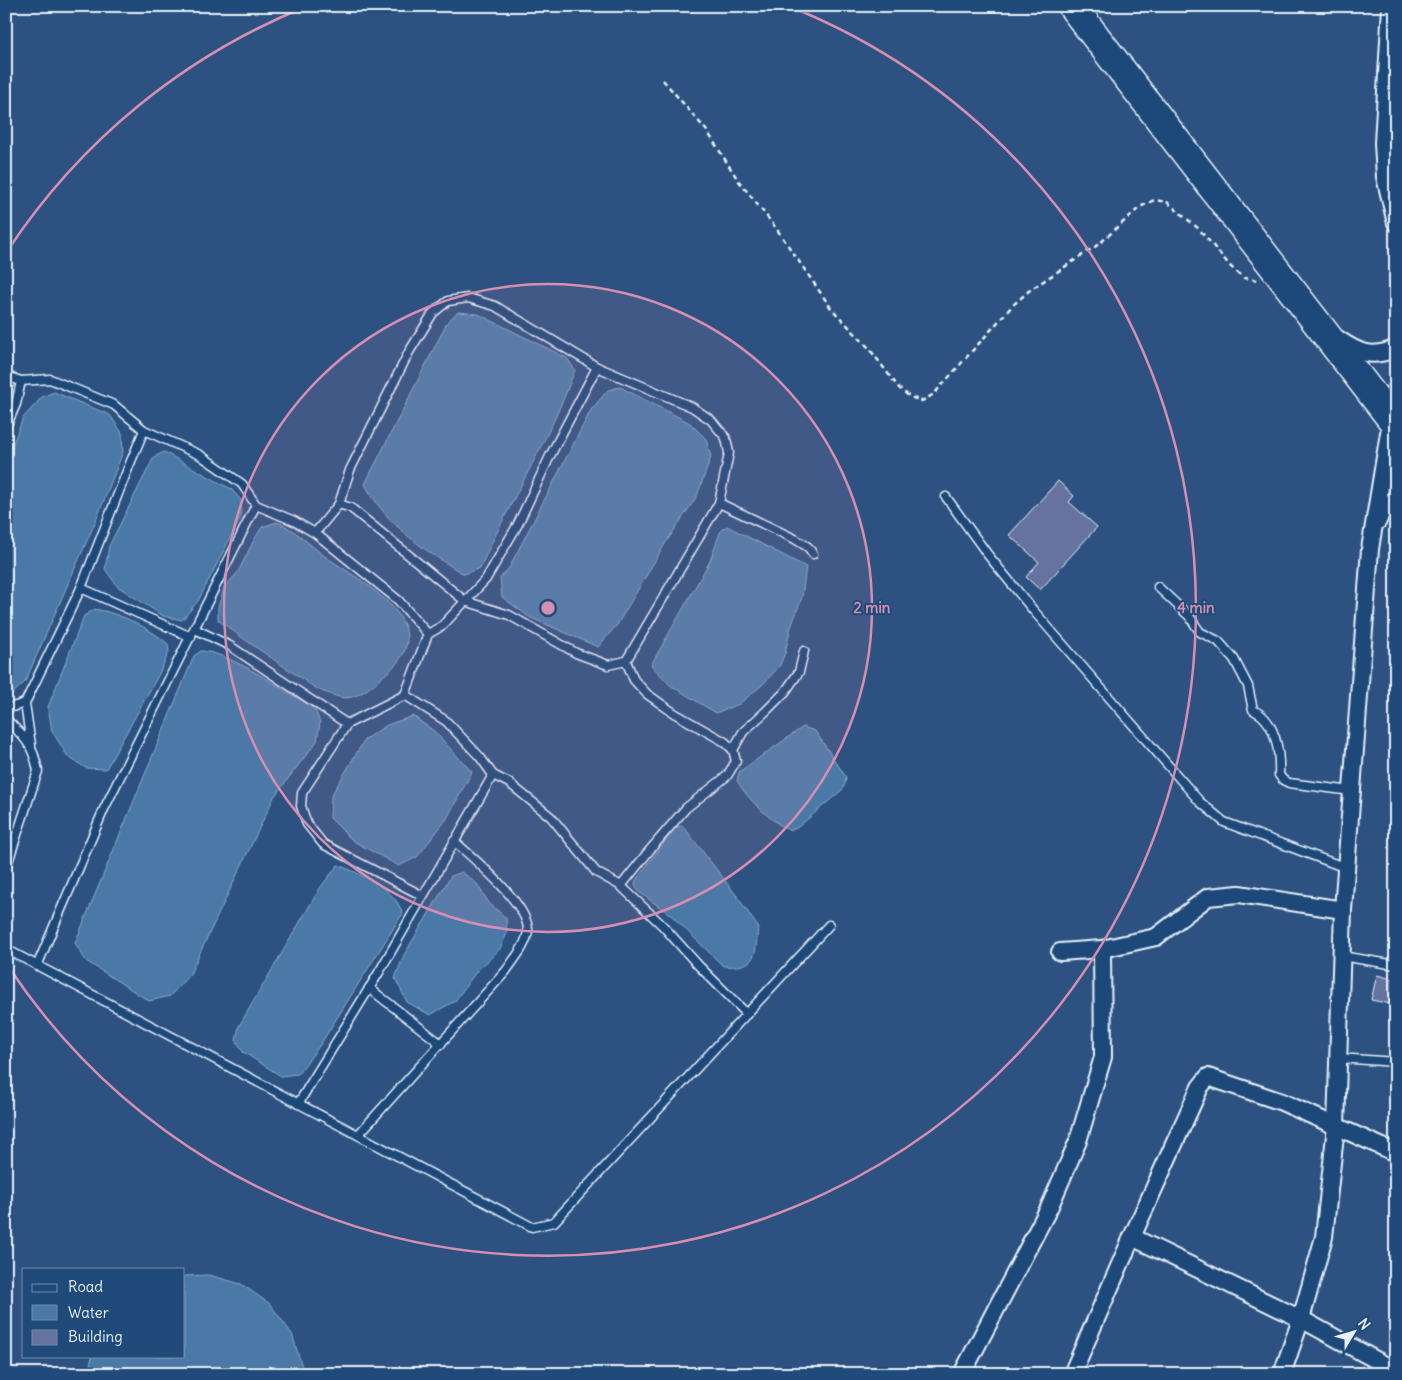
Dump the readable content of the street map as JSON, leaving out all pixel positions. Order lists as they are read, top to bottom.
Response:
{
  "legend": ["Road", "Water", "Building"],
  "north": "top right",
  "rings": ["2 min", "4 min"]
}
